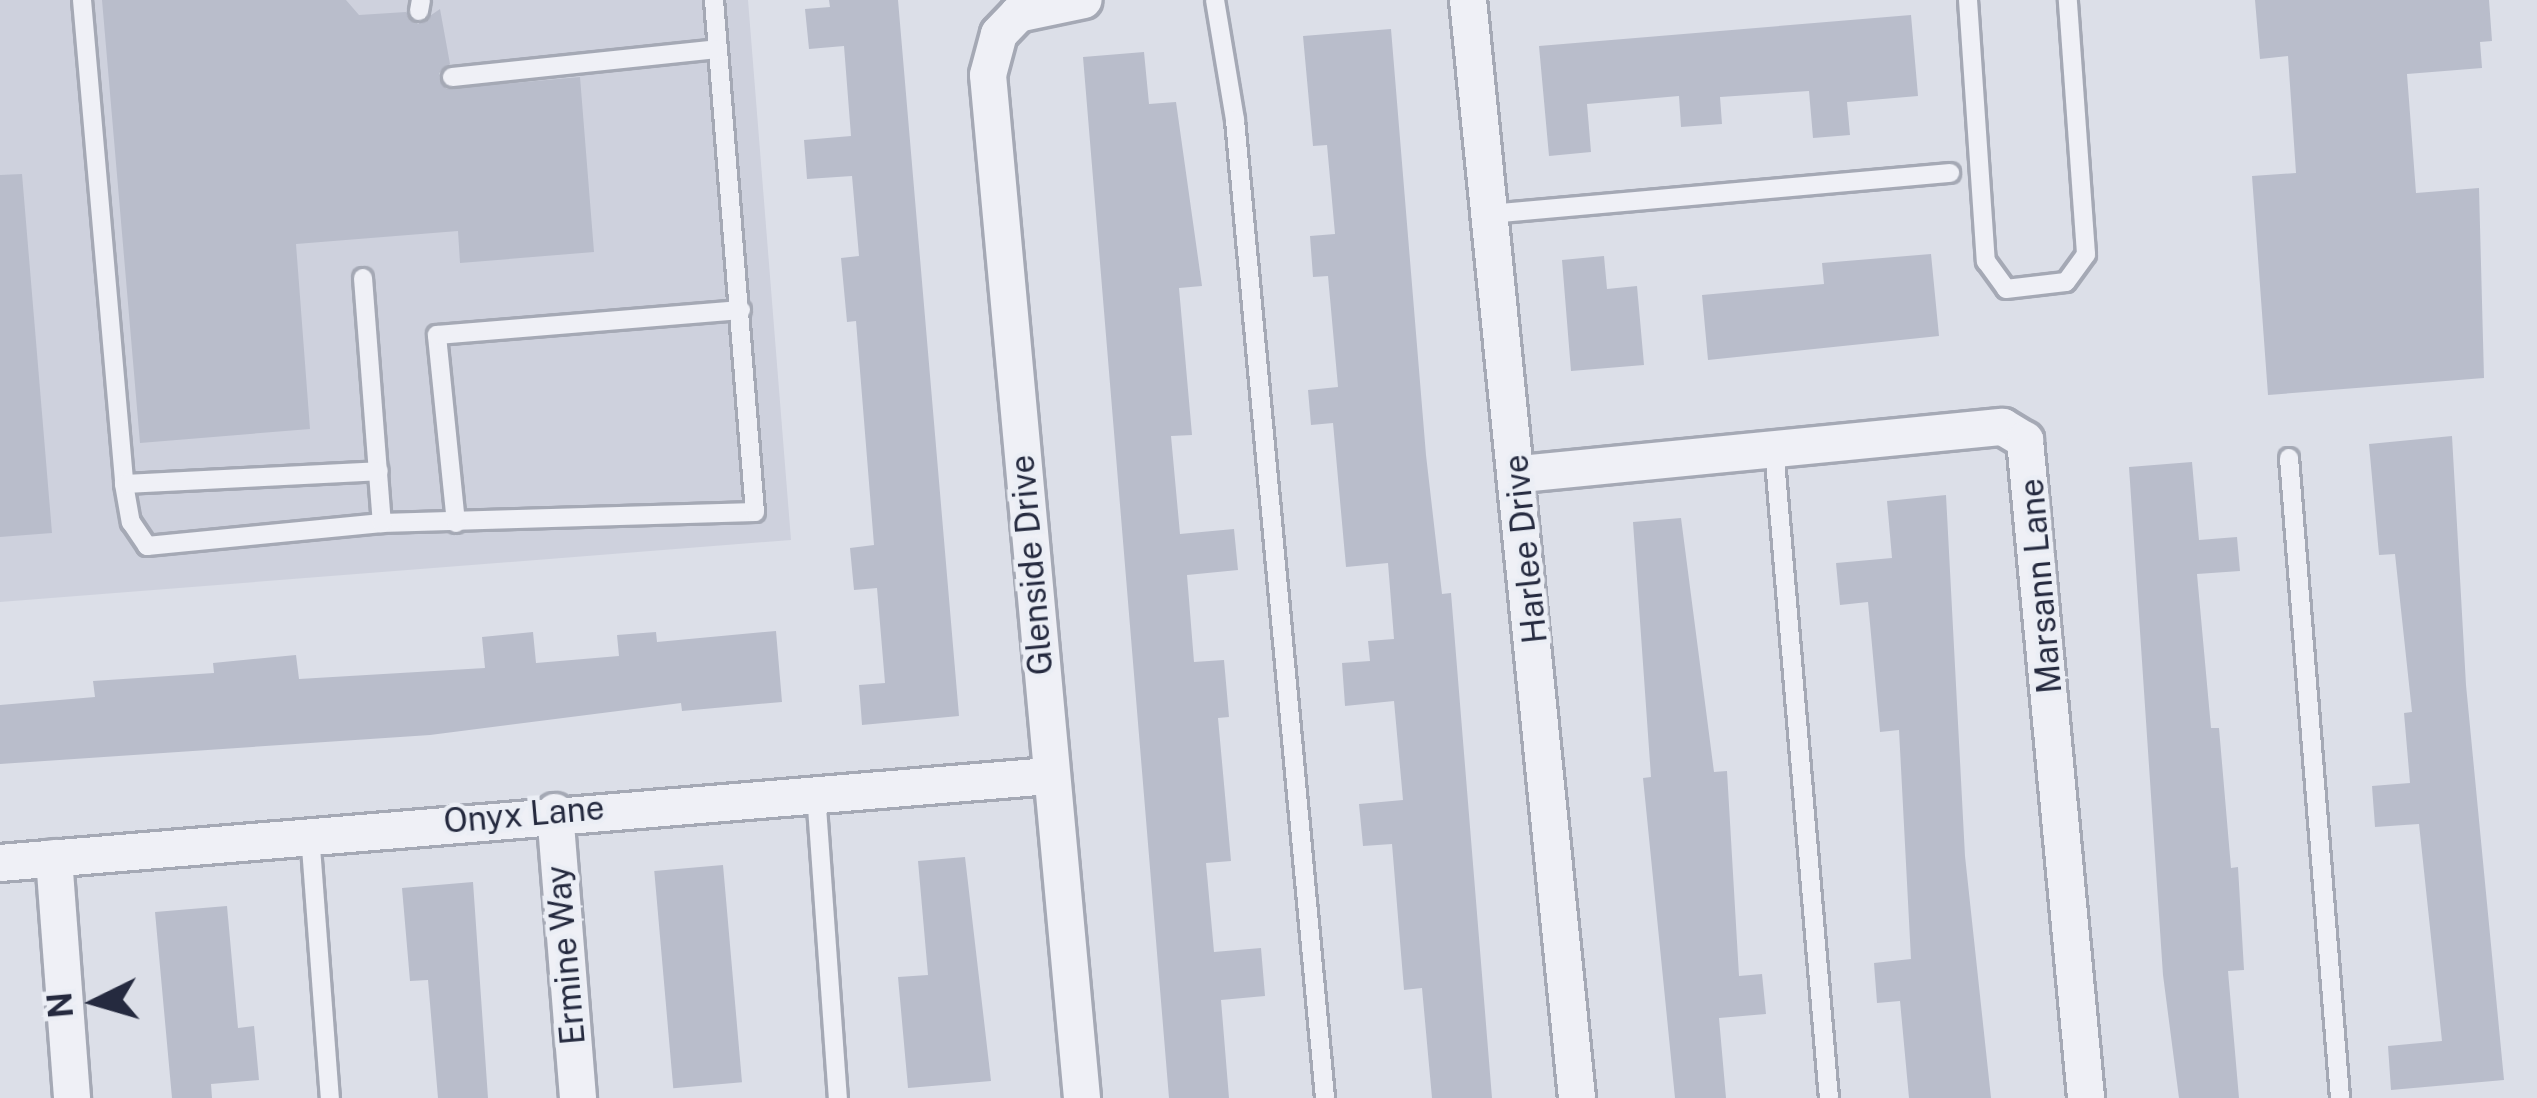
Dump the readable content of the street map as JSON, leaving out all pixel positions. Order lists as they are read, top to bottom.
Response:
{
  "streets": {
    "street": [
      "Harlee Drive",
      "Glenside Drive",
      "Marsann Lane",
      "Onyx Lane",
      "Ermine Way"
    ]
  },
  "crossings": [
    ["Harlee Drive", "Marsann Lane"],
    ["Glenside Drive", "Onyx Lane"],
    ["Onyx Lane", "Ermine Way"]
  ],
  "north": "left"
}
